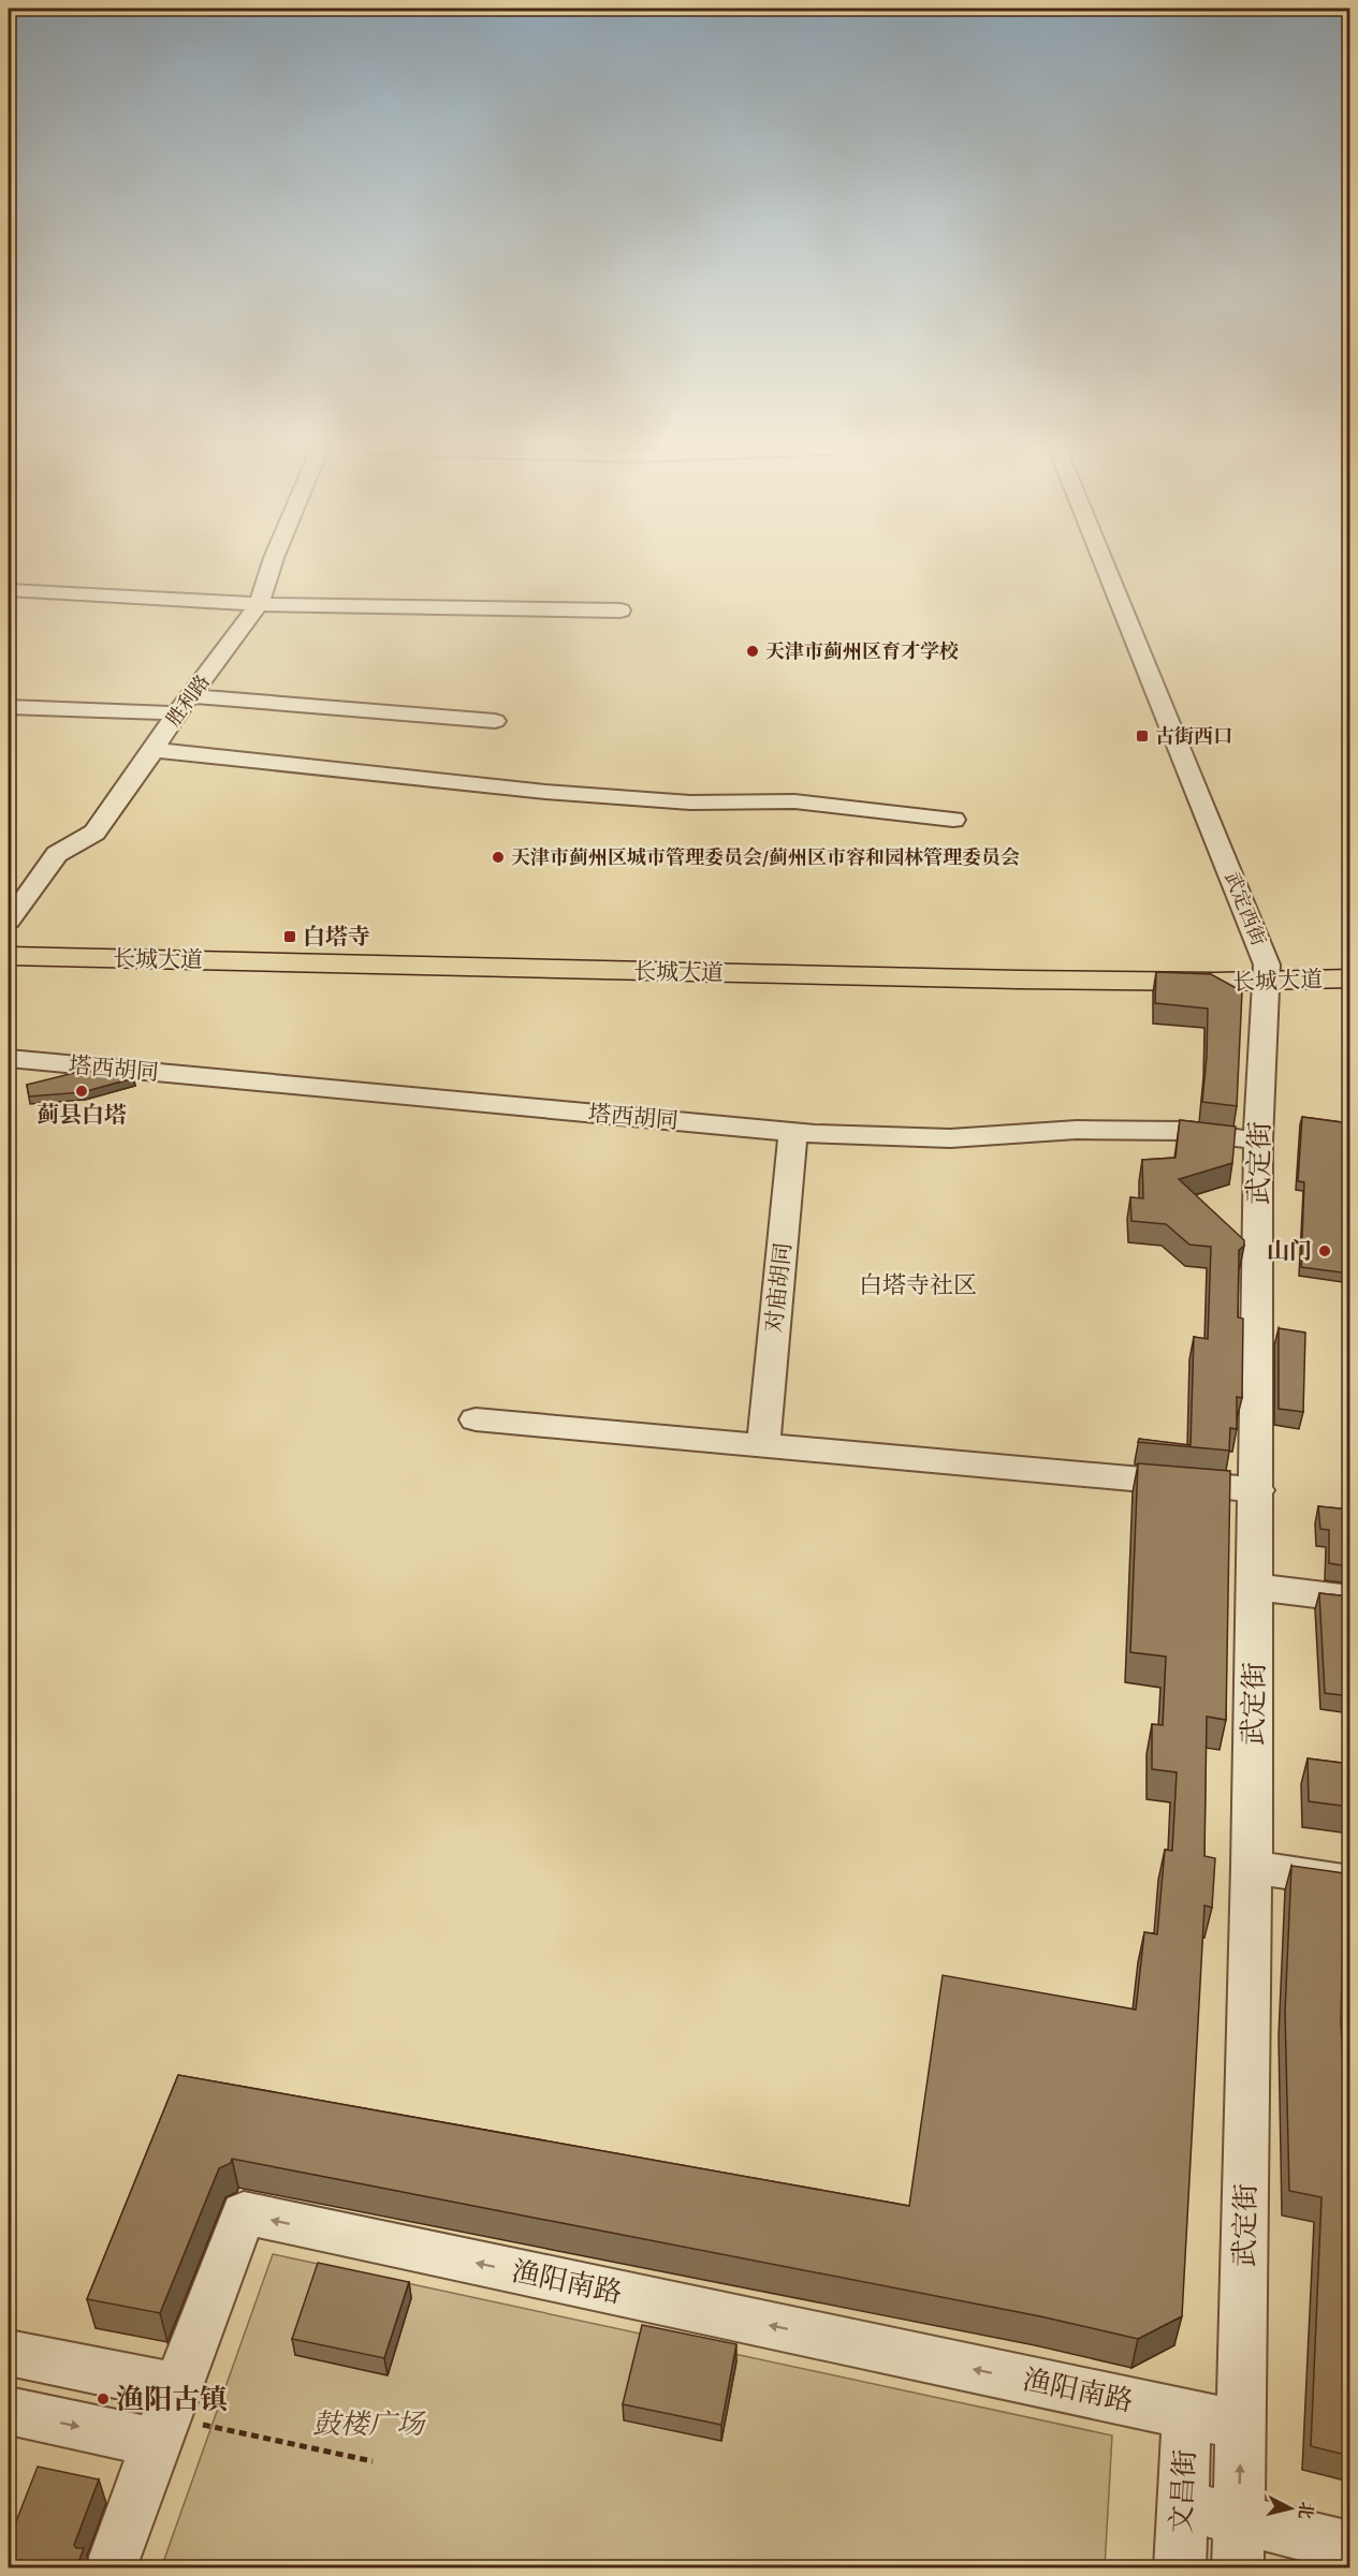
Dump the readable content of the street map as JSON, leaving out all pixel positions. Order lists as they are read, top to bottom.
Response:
{
  "streets": {
    "main road": ["长城大道"],
    "street": [
      "胜利路",
      "武定西街",
      "塔西胡同",
      "武定街",
      "对庙胡同",
      "渔阳南路",
      "文昌街"
    ]
  },
  "crossings": [
    ["武定西街", "长城大道"],
    ["武定西街", "武定街"],
    ["长城大道", "武定街"],
    ["塔西胡同", "武定街"],
    ["塔西胡同", "对庙胡同"],
    ["武定街", "渔阳南路"],
    ["渔阳南路", "文昌街"]
  ],
  "one_way": ["渔阳南路"],
  "districts": ["白塔寺社区"],
  "parks": ["鼓楼广场"],
  "places": {
    "other": [
      "天津市蓟州区育才学校",
      "天津市蓟州区城市管理委员会/蓟州区市容和园林管理委员会",
      "蓟县白塔",
      "山门",
      "渔阳古镇"
    ],
    "transit": ["古街西口", "白塔寺"]
  },
  "north": "right"
}
